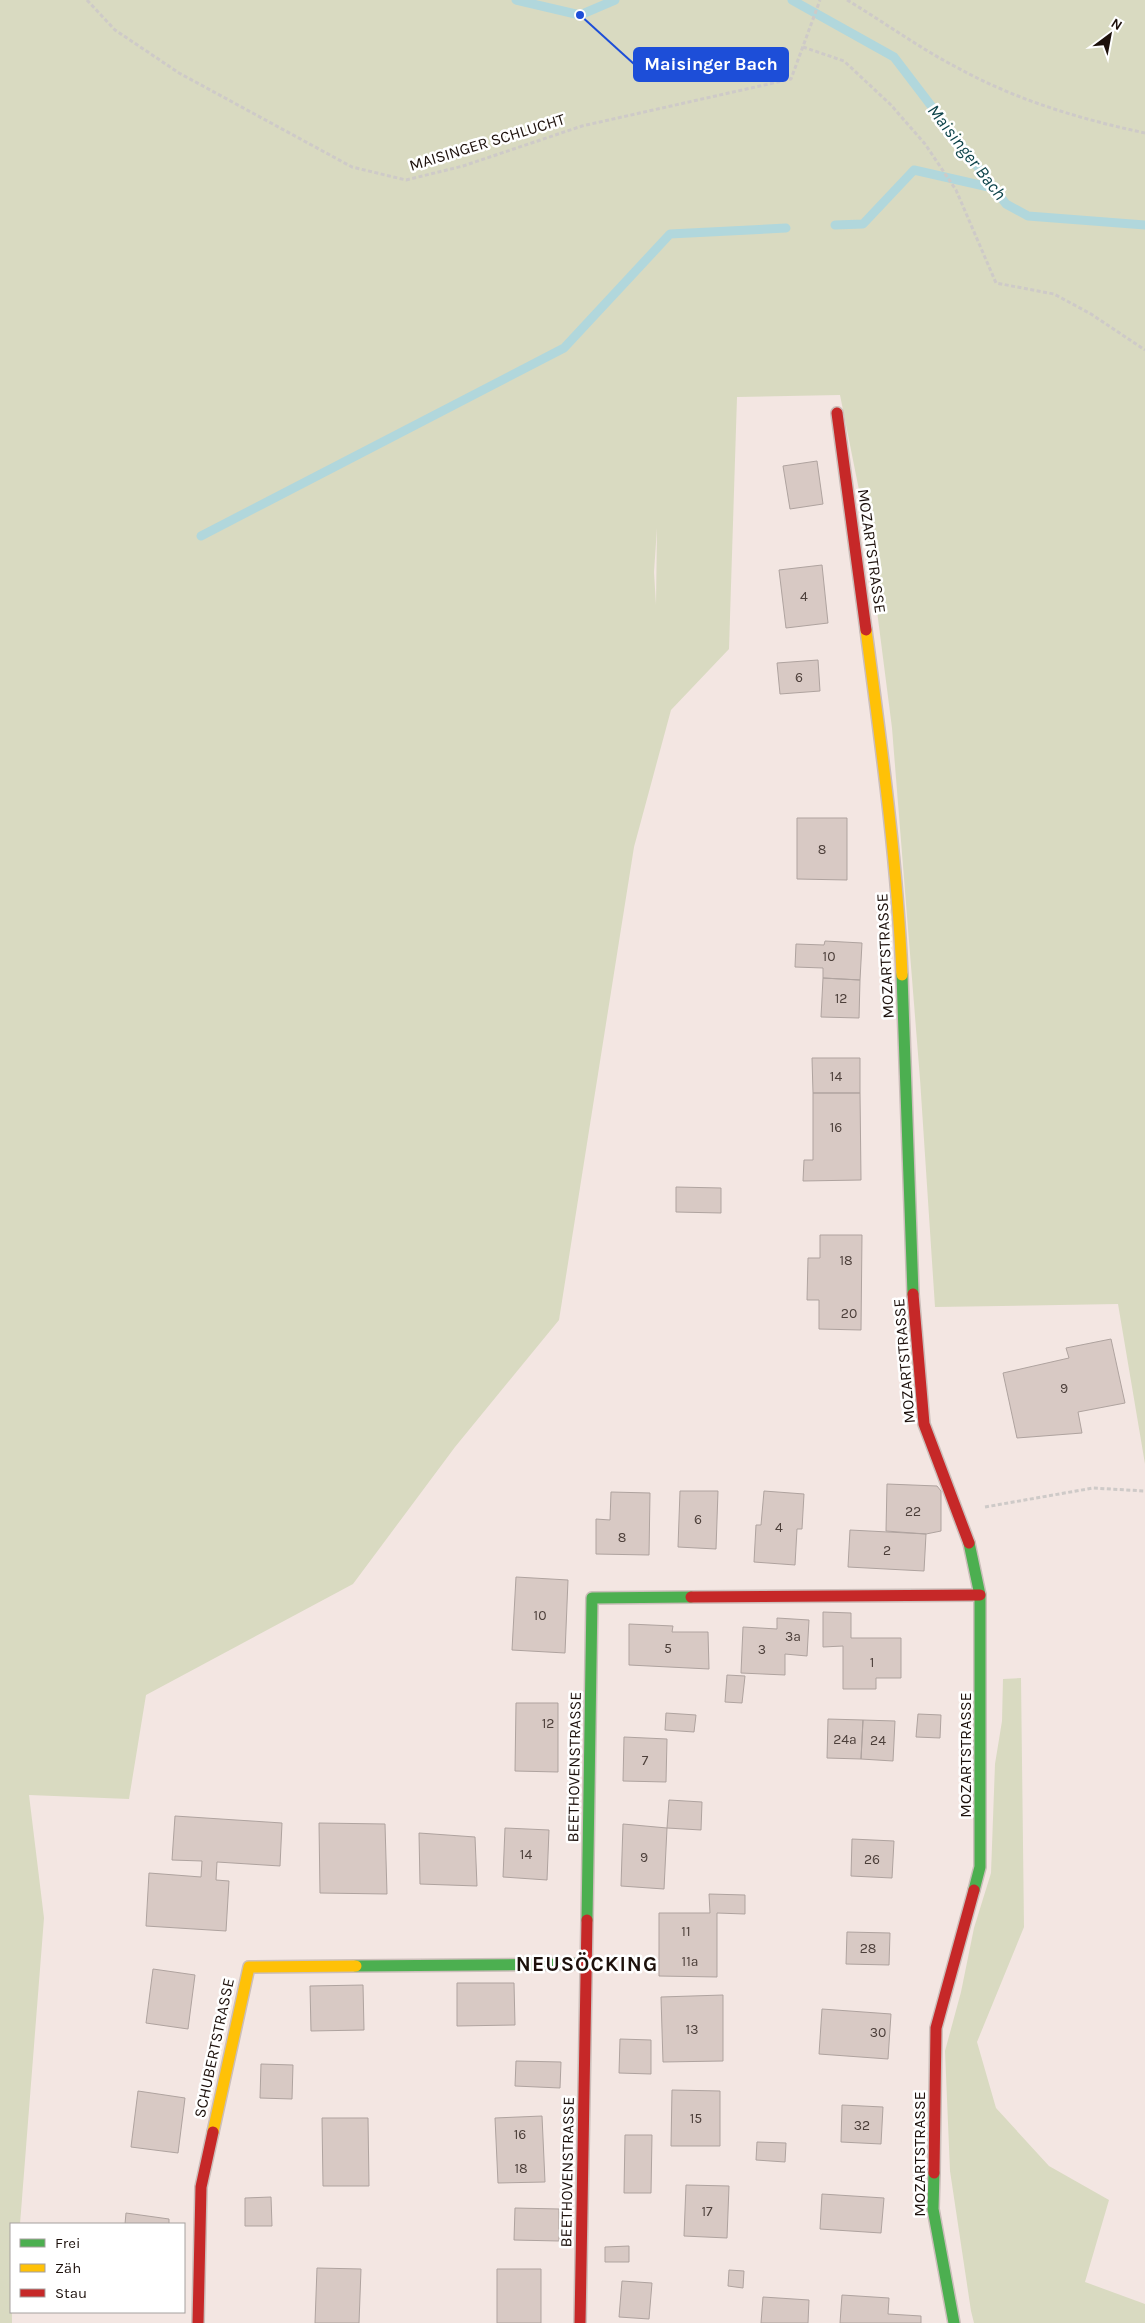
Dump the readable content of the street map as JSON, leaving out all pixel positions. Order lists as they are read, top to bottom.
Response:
{
  "streets": {
    "street": ["MOZARTSTRASSE", "BEETHOVENSTRASSE", "SCHUBERTSTRASSE"],
    "path": ["MAISINGER SCHLUCHT"]
  },
  "crossings": [
    ["MOZARTSTRASSE", "BEETHOVENSTRASSE"],
    ["BEETHOVENSTRASSE", "SCHUBERTSTRASSE"]
  ],
  "districts": ["NEUSÖCKING"],
  "water": ["Maisinger Bach"],
  "places": ["Maisinger Bach"],
  "house_numbers": [
    "4",
    "6",
    "8",
    "10",
    "12",
    "14",
    "16",
    "18",
    "20",
    "9",
    "22",
    "6",
    "4",
    "8",
    "2",
    "10",
    "3a",
    "5",
    "3",
    "1",
    "12",
    "24a",
    "24",
    "7",
    "14",
    "9",
    "26",
    "11",
    "28",
    "11a",
    "13",
    "30",
    "15",
    "32",
    "16",
    "18",
    "17"
  ],
  "legend": ["Frei", "Zäh", "Stau"],
  "north": "top right"
}
